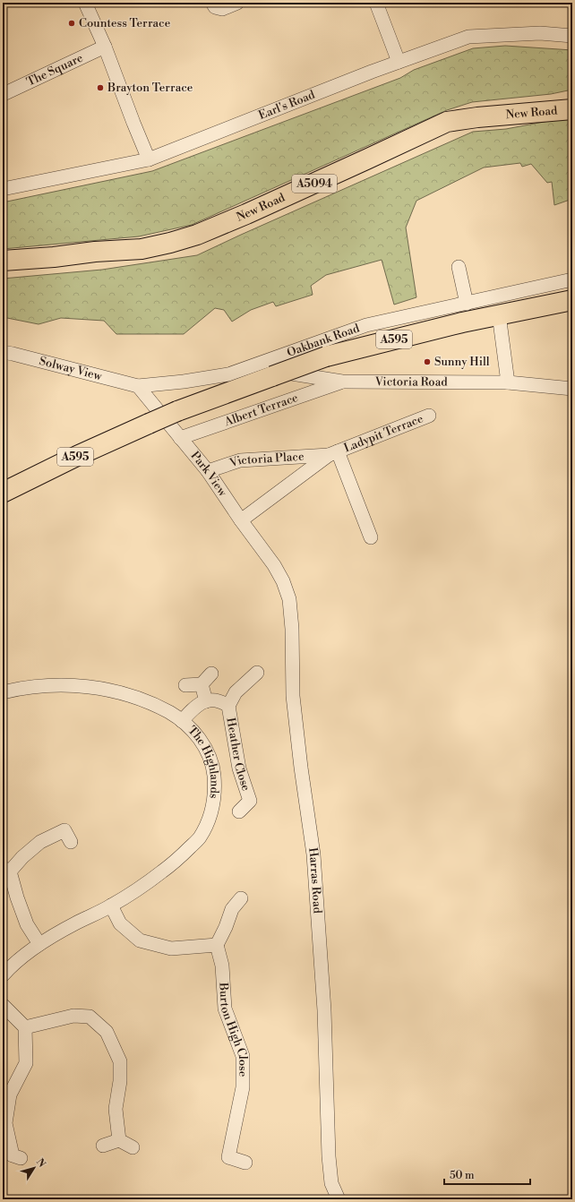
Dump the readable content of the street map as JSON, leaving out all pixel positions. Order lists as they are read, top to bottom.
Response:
{
  "streets": {
    "main road": ["New Road", "A5094", "A595"],
    "street": [
      "The Square",
      "Earl's Road",
      "Oakbank Road",
      "Solway View",
      "Victoria Road",
      "Albert Terrace",
      "Ladypit Terrace",
      "Victoria Place",
      "Park View",
      "Heather Close",
      "The Highlands",
      "Harras Road",
      "Burton High Close"
    ]
  },
  "crossings": [
    ["A595", "Oakbank Road"],
    ["Oakbank Road", "Solway View"],
    ["Oakbank Road", "Victoria Road"],
    ["Oakbank Road", "Park View"],
    ["Solway View", "Park View"],
    ["Victoria Road", "Albert Terrace"],
    ["Albert Terrace", "Park View"],
    ["Ladypit Terrace", "Victoria Place"],
    ["Victoria Place", "Park View"],
    ["Park View", "Harras Road"]
  ],
  "places": ["Countess Terrace", "Brayton Terrace", "Sunny Hill"],
  "scale_bar": "50 m",
  "north": "top right"
}
